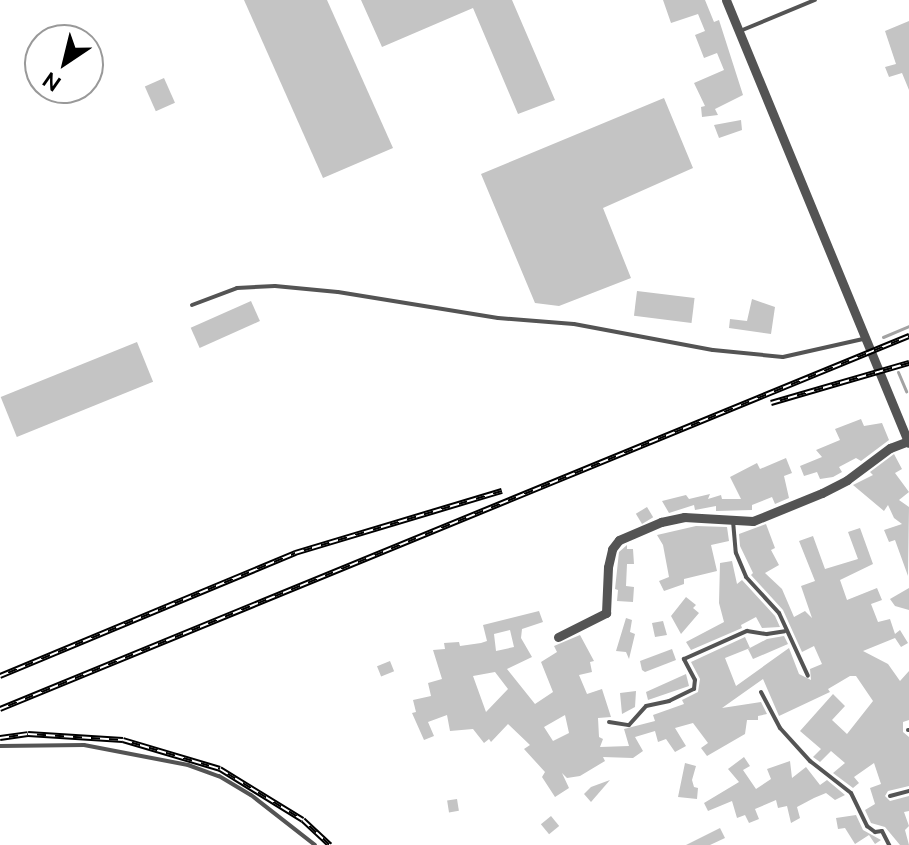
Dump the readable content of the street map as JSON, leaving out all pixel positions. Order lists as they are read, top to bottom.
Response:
{
  "north": "bottom left"
}
